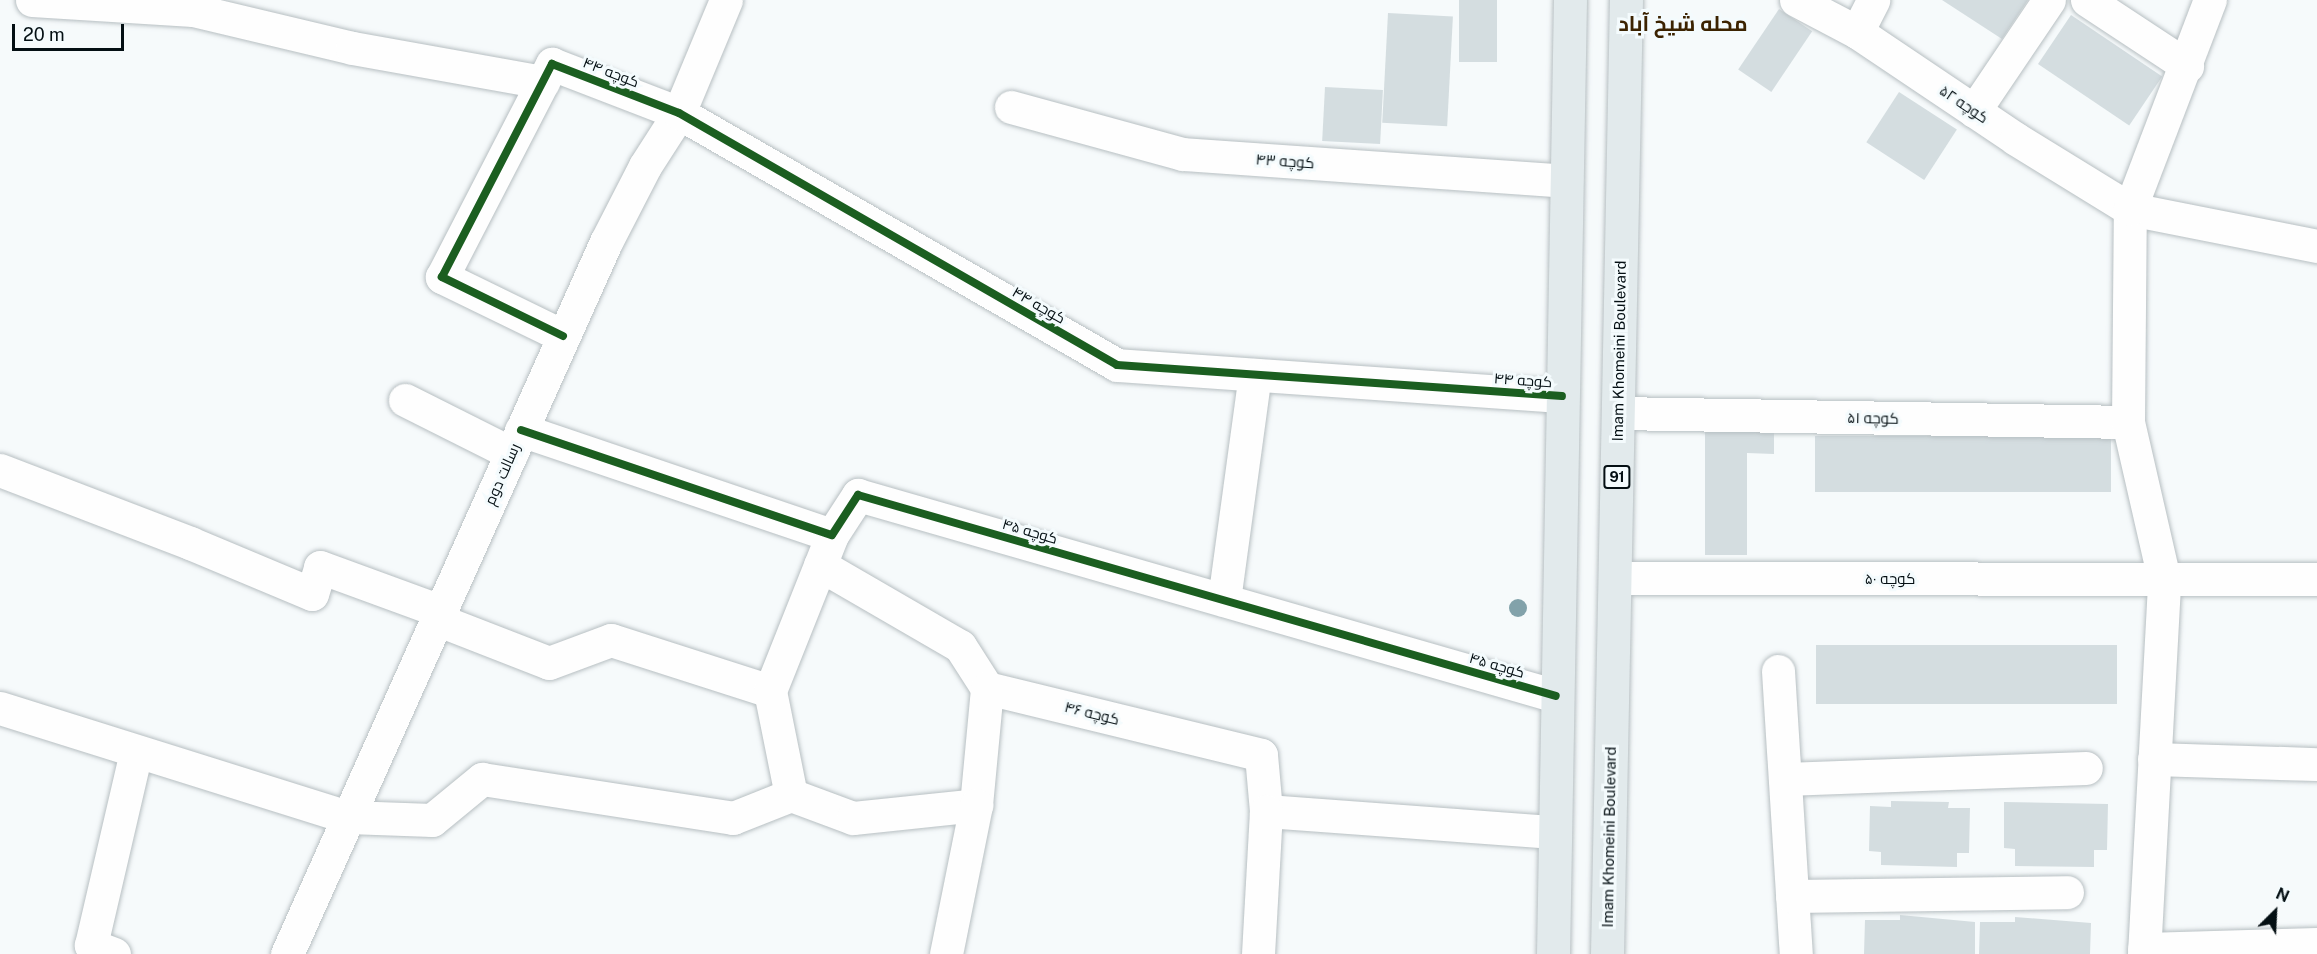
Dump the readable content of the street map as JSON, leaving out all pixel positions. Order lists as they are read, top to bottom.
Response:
{
  "streets": {
    "main road": ["Imam Khomeini Boulevard", "91"],
    "street": [
      "کوچه ۴۴",
      "کوچه ۵۲",
      "کوچه ۴۳",
      "کوچه ۵۱",
      "رسالت دوم",
      "کوچه ۴۵",
      "کوچه ۵۰",
      "کوچه ۴۶"
    ]
  },
  "crossings": [
    ["کوچه ۴۴", "رسالت دوم"],
    ["Imam Khomeini Boulevard", "کوچه ۵۱"],
    ["Imam Khomeini Boulevard", "کوچه ۵۰"]
  ],
  "districts": ["محله شیخ آباد"],
  "scale_bar": "20 m",
  "north": "top right"
}
